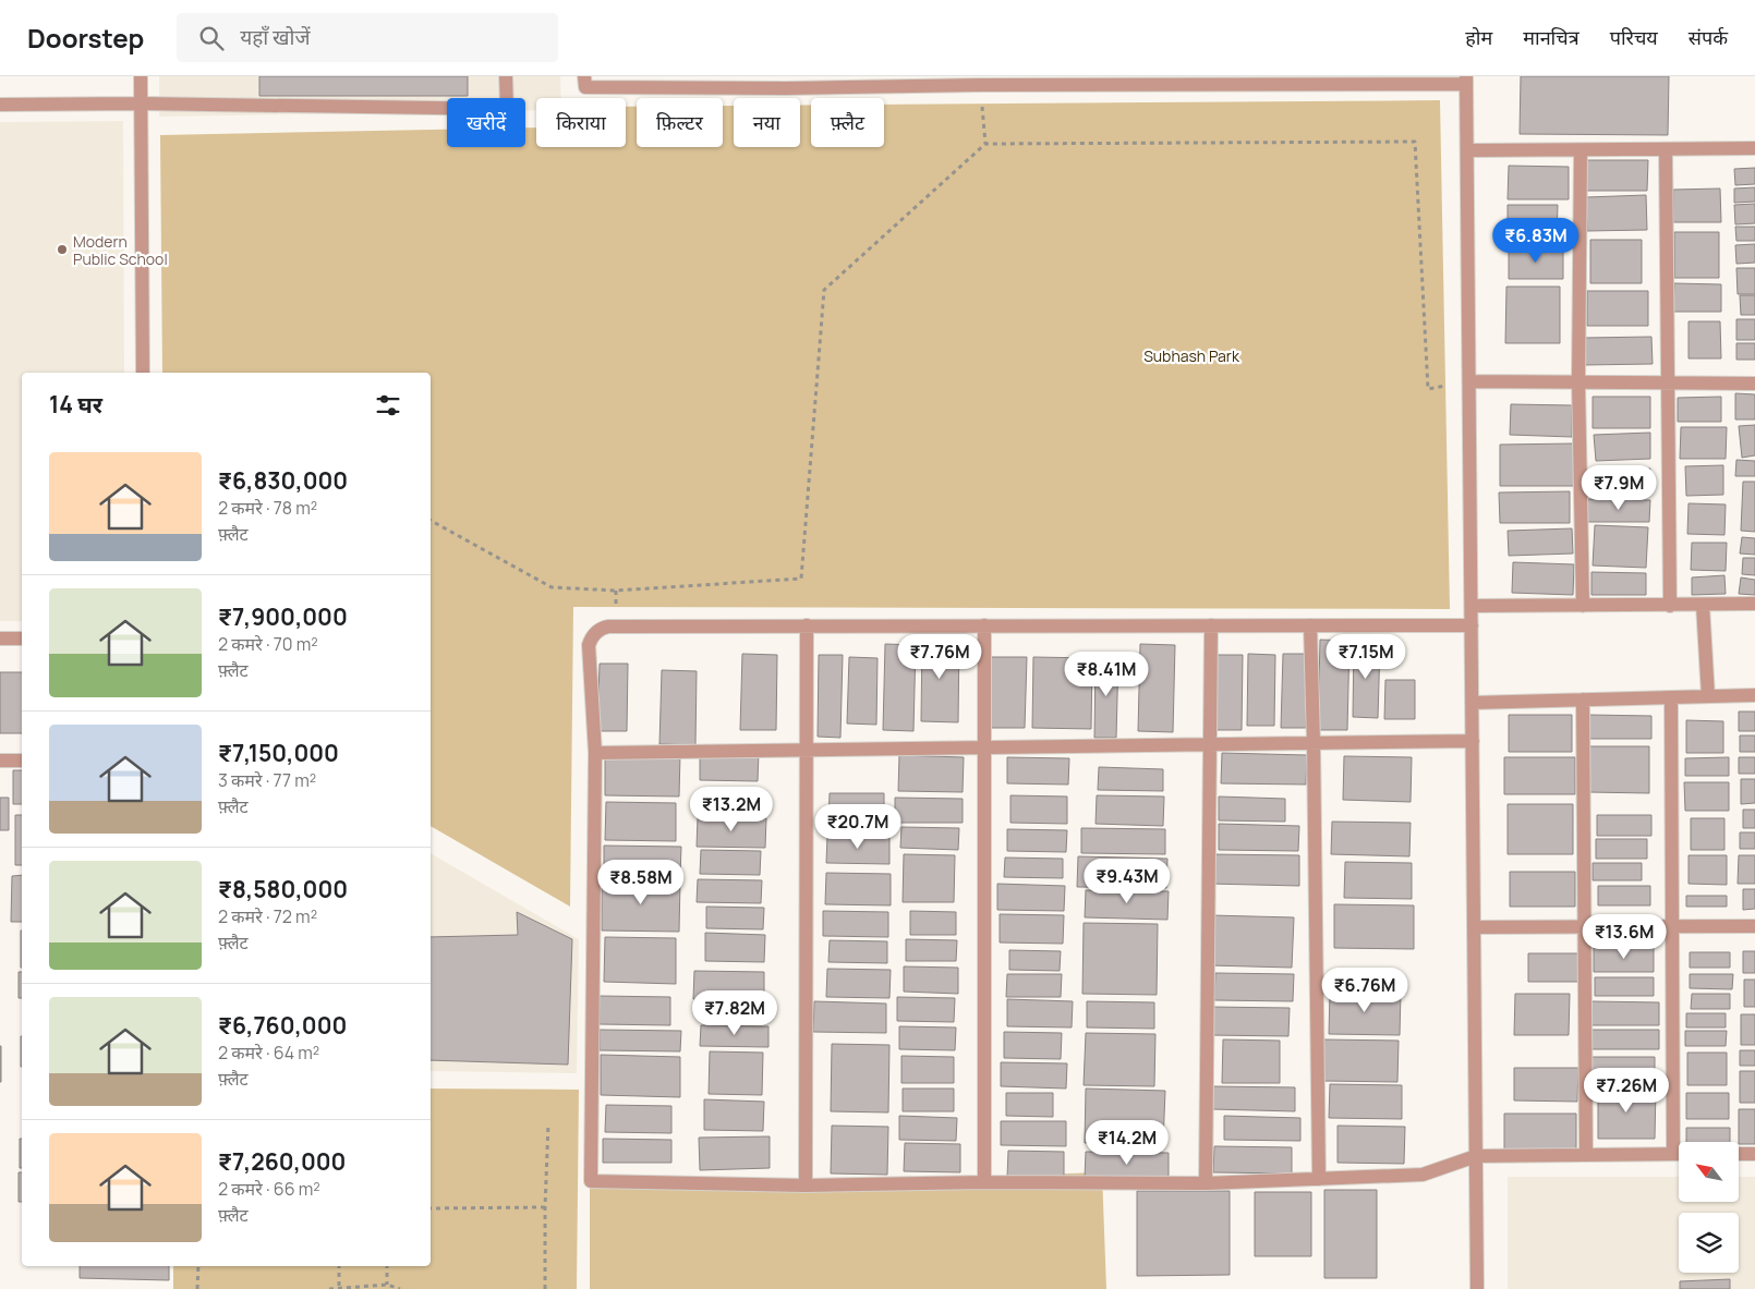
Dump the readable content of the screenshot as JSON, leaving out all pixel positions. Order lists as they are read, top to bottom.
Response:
{
  "parks": ["Subhash Park"],
  "places": ["Modern Public School"],
  "north": "top left",
  "page": {
    "header": "Doorstep",
    "search": "यहाँ खोजें",
    "nav": [
      "होम",
      "मानचित्र",
      "परिचय",
      "संपर्क"
    ],
    "chip": [
      "खरीदें",
      "किराया",
      "फ़िल्टर",
      "नया",
      "फ़्लैट"
    ],
    "price": [
      "₹6.83M",
      "₹7.9M",
      "₹7.76M",
      "₹7.15M",
      "₹8.41M",
      "₹13.2M",
      "₹20.7M",
      "₹9.43M",
      "₹8.58M",
      "₹13.6M",
      "₹6.76M",
      "₹7.82M",
      "₹7.26M",
      "₹14.2M"
    ],
    "heading": "14 घर",
    "list": [
      {
        "name": "₹6,830,000",
        "note": "2 कमरे · 78 m² · फ़्लैट"
      },
      {
        "name": "₹7,900,000",
        "note": "2 कमरे · 70 m² · फ़्लैट"
      },
      {
        "name": "₹7,150,000",
        "note": "3 कमरे · 77 m² · फ़्लैट"
      },
      {
        "name": "₹8,580,000",
        "note": "2 कमरे · 72 m² · फ़्लैट"
      },
      {
        "name": "₹6,760,000",
        "note": "2 कमरे · 64 m² · फ़्लैट"
      },
      {
        "name": "₹7,260,000",
        "note": "2 कमरे · 66 m² · फ़्लैट"
      }
    ]
  }
}
